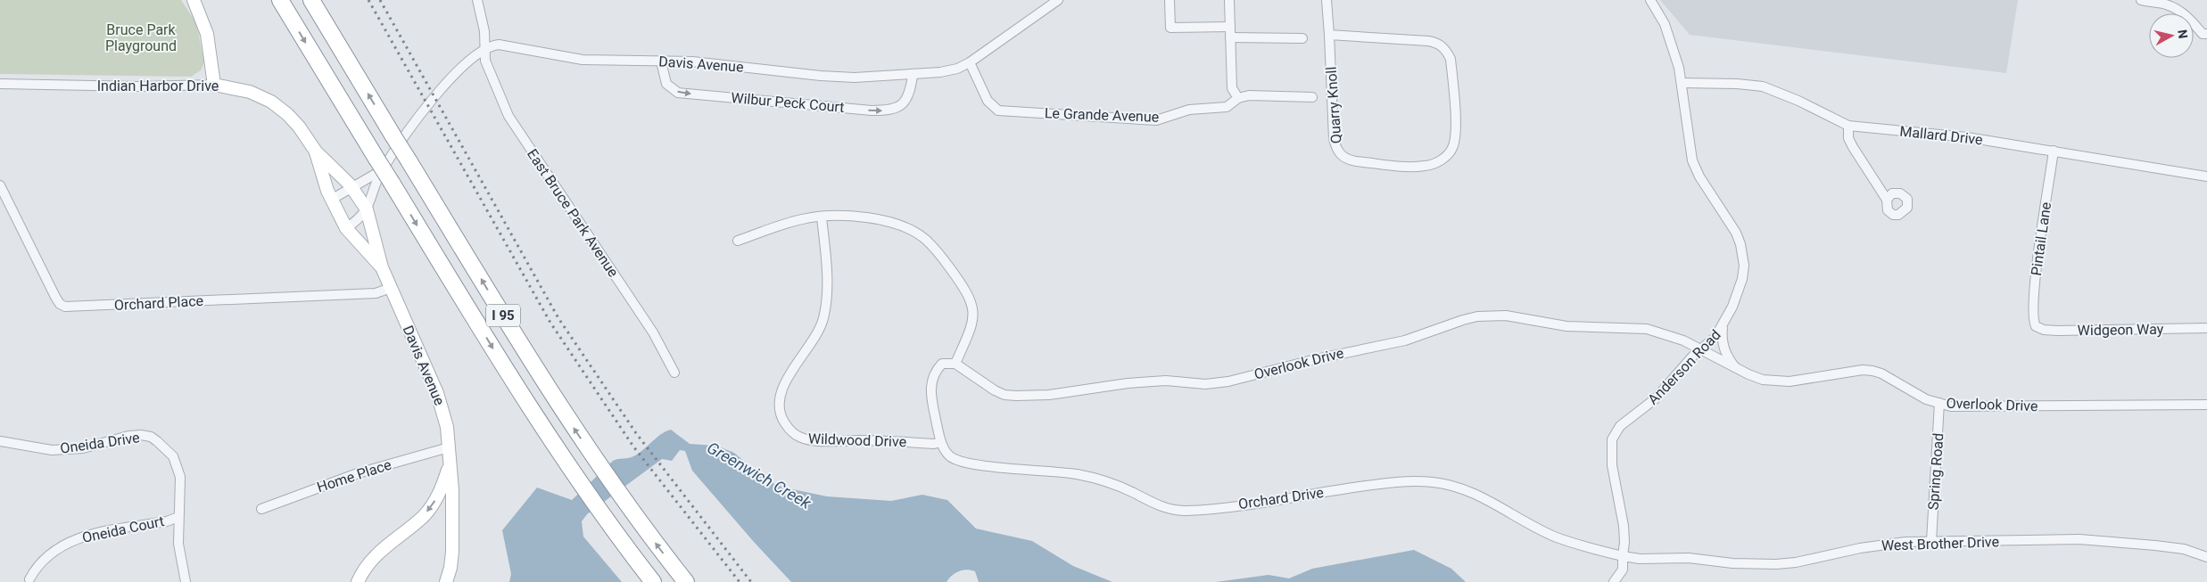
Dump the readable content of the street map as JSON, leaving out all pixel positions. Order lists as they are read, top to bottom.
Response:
{
  "streets": {
    "highway": ["I 95"],
    "main road": ["Davis Avenue", "Indian Harbor Drive"],
    "street": [
      "Wilbur Peck Court",
      "Quarry Knoll",
      "Le Grande Avenue",
      "Mallard Drive",
      "East Bruce Park Avenue",
      "Pintail Lane",
      "Orchard Place",
      "Widgeon Way",
      "Overlook Drive",
      "Anderson Road",
      "Wildwood Drive",
      "Oneida Drive",
      "Spring Road",
      "Home Place",
      "Orchard Drive",
      "Oneida Court",
      "West Brother Drive"
    ]
  },
  "crossings": [
    ["Davis Avenue", "Indian Harbor Drive"],
    ["Davis Avenue", "Wilbur Peck Court"],
    ["Davis Avenue", "Le Grande Avenue"],
    ["Davis Avenue", "East Bruce Park Avenue"],
    ["Davis Avenue", "Orchard Place"],
    ["Davis Avenue", "Home Place"],
    ["Mallard Drive", "Pintail Lane"],
    ["Mallard Drive", "Anderson Road"],
    ["Pintail Lane", "Widgeon Way"],
    ["Overlook Drive", "Anderson Road"],
    ["Overlook Drive", "Spring Road"],
    ["Anderson Road", "Orchard Drive"],
    ["Anderson Road", "West Brother Drive"],
    ["Wildwood Drive", "Orchard Drive"],
    ["Oneida Drive", "Oneida Court"],
    ["Spring Road", "West Brother Drive"],
    ["Orchard Drive", "West Brother Drive"]
  ],
  "one_way": ["Wilbur Peck Court"],
  "water": ["Greenwich Creek"],
  "parks": ["Bruce Park Playground"],
  "north": "right"
}
